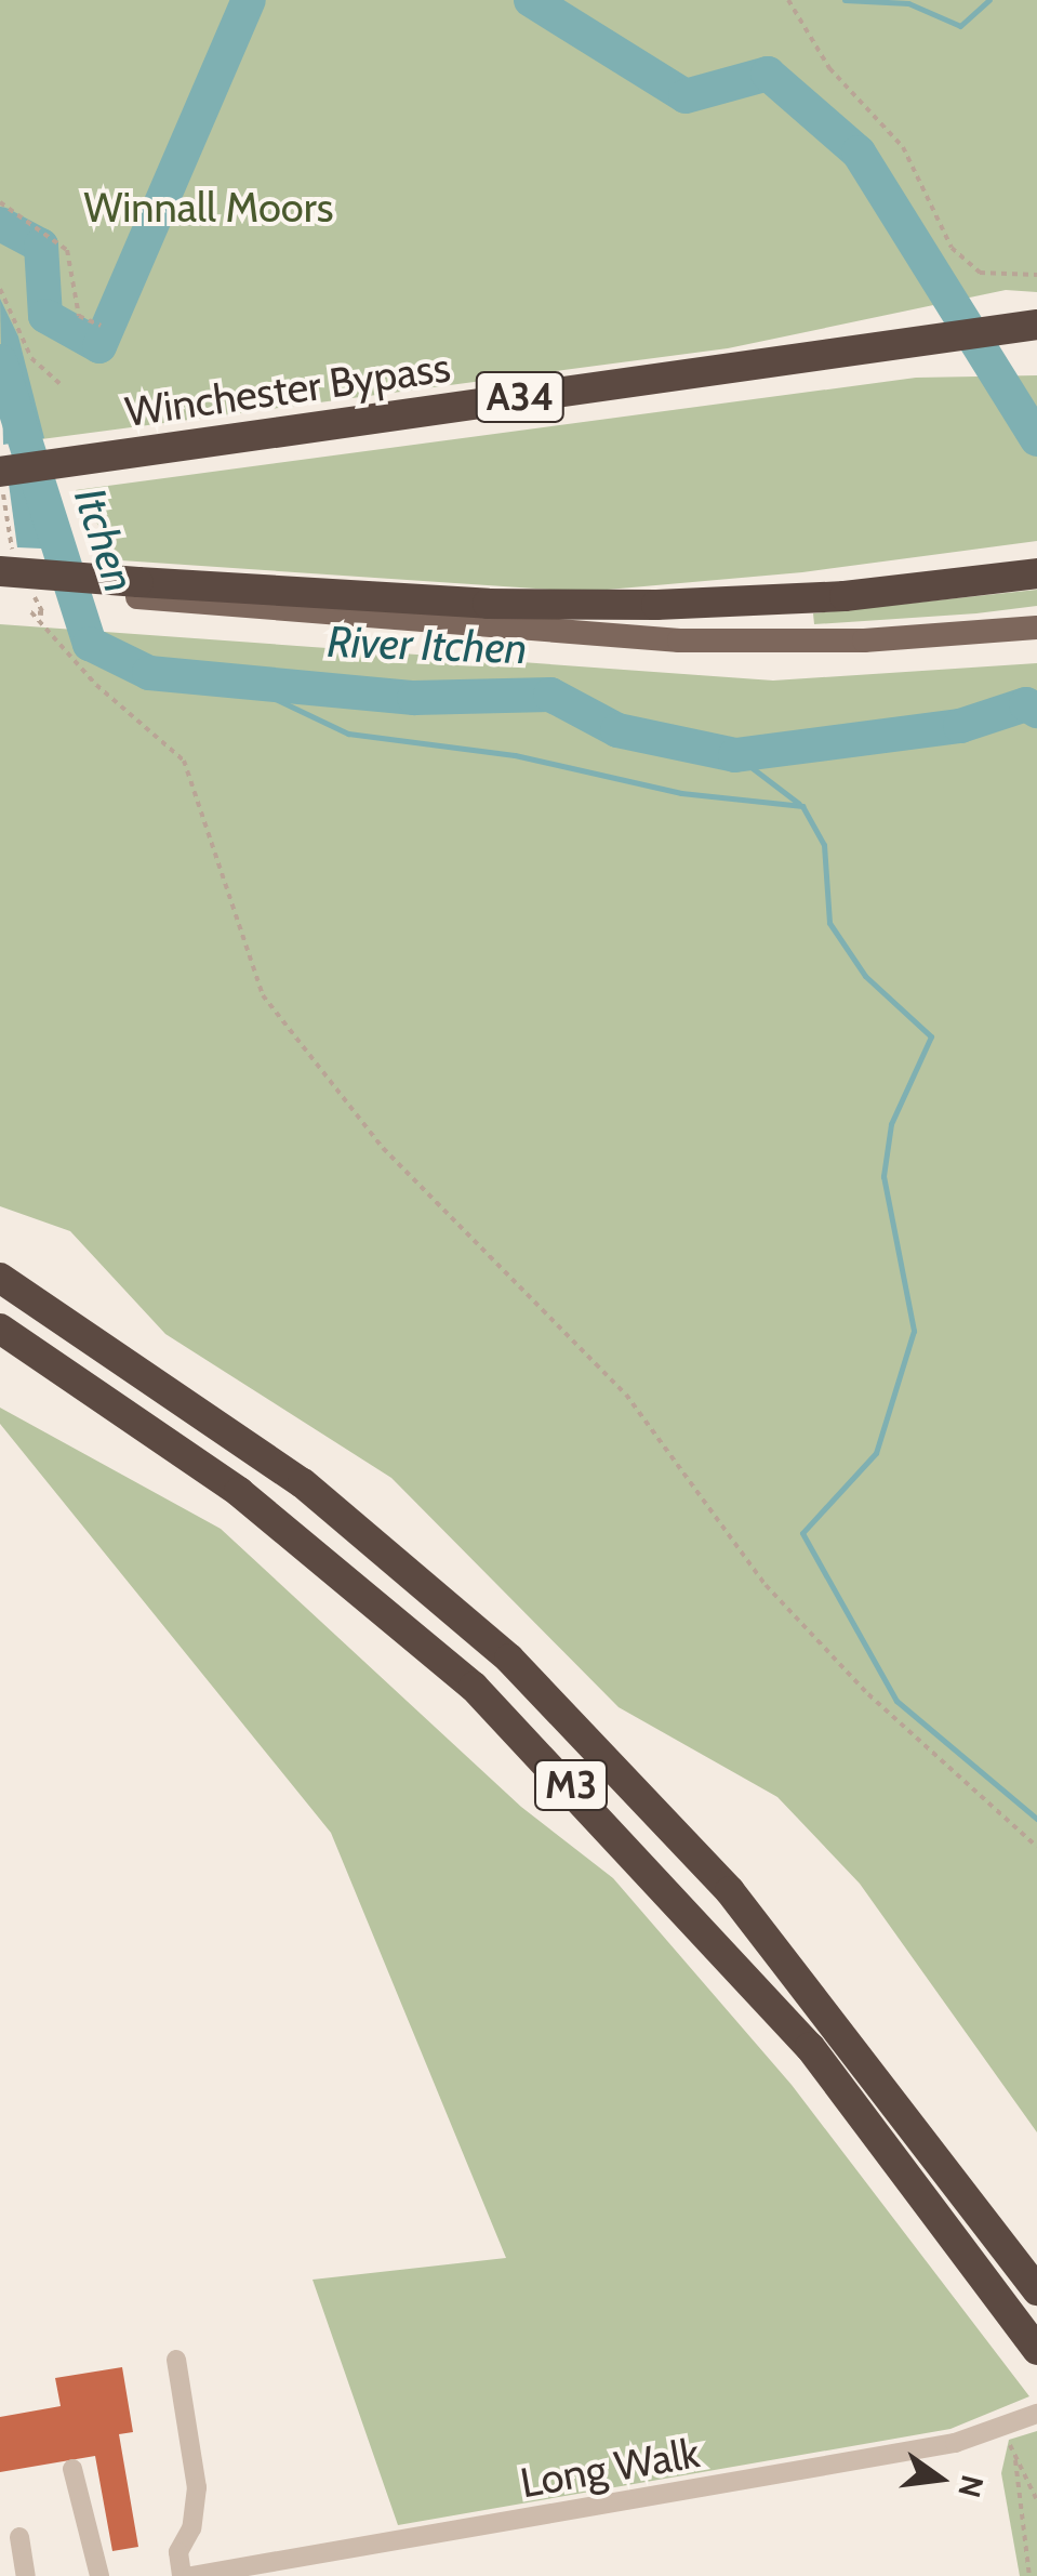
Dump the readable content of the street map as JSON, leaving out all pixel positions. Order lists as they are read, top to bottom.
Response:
{
  "streets": {
    "highway": ["Winchester Bypass", "A34", "M3"],
    "street": ["Long Walk"]
  },
  "crossings": [
    ["Winchester Bypass", "A34"]
  ],
  "water": ["Itchen", "River Itchen"],
  "parks": ["Winnall Moors"],
  "north": "right"
}
